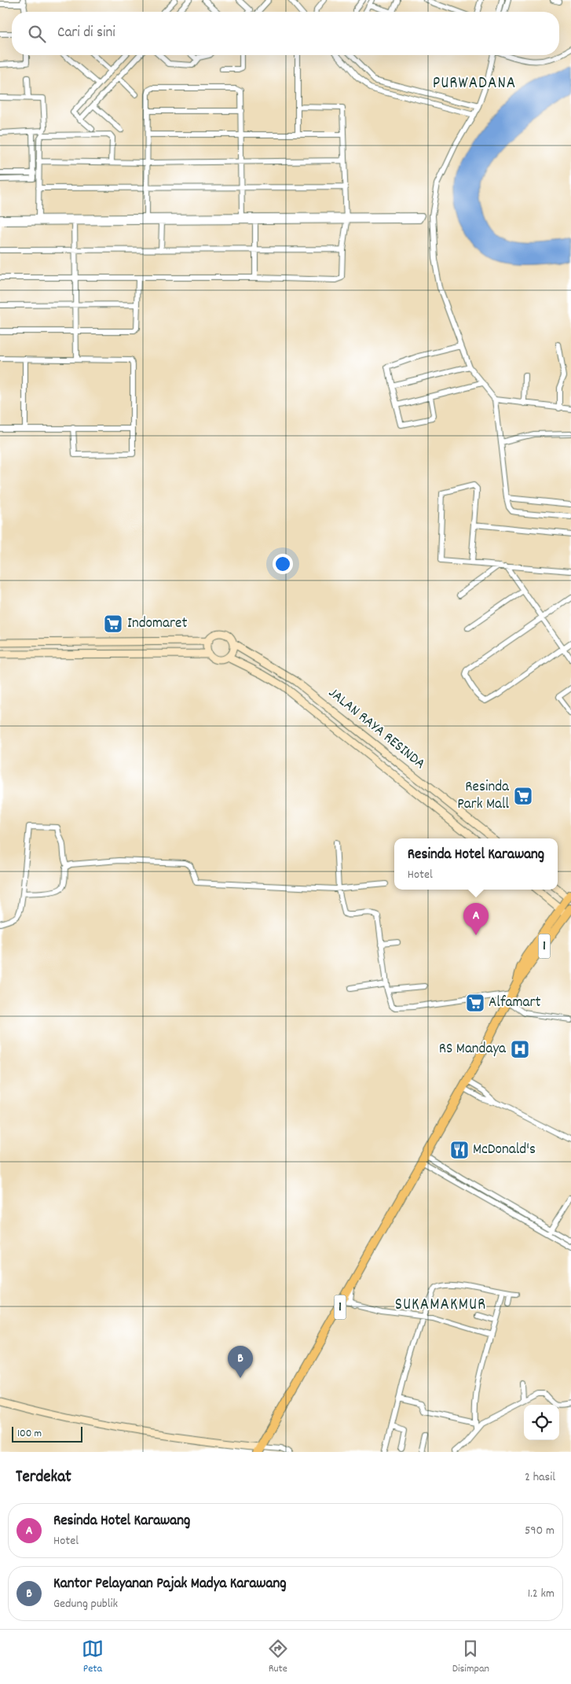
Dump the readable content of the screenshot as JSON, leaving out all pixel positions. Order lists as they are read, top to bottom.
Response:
{
  "streets": {
    "main road": ["1"],
    "street": ["JALAN RAYA RESINDA"]
  },
  "districts": ["PURWADANA", "SUKAMAKMUR"],
  "places": {
    "supermarket": ["Indomaret", "Resinda Park Mall", "Alfamart"],
    "hospital": ["RS Mandaya"],
    "restaurant": ["McDonald's"]
  },
  "scale_bar": "100 m",
  "page": {
    "search": "Cari di sini",
    "popup": ["Resinda Hotel Karawang", "Hotel"],
    "pins": ["A", "B"],
    "scale": "100 m",
    "heading": ["Terdekat", "2 hasil"],
    "list": [
      {
        "mark": "A",
        "name": "Resinda Hotel Karawang",
        "note": "Hotel",
        "value": "590 m"
      },
      {
        "mark": "B",
        "name": "Kantor Pelayanan Pajak Madya Karawang",
        "note": "Gedung publik",
        "value": "1.2 km"
      }
    ],
    "nav": ["Peta", "Rute", "Disimpan"]
  }
}
